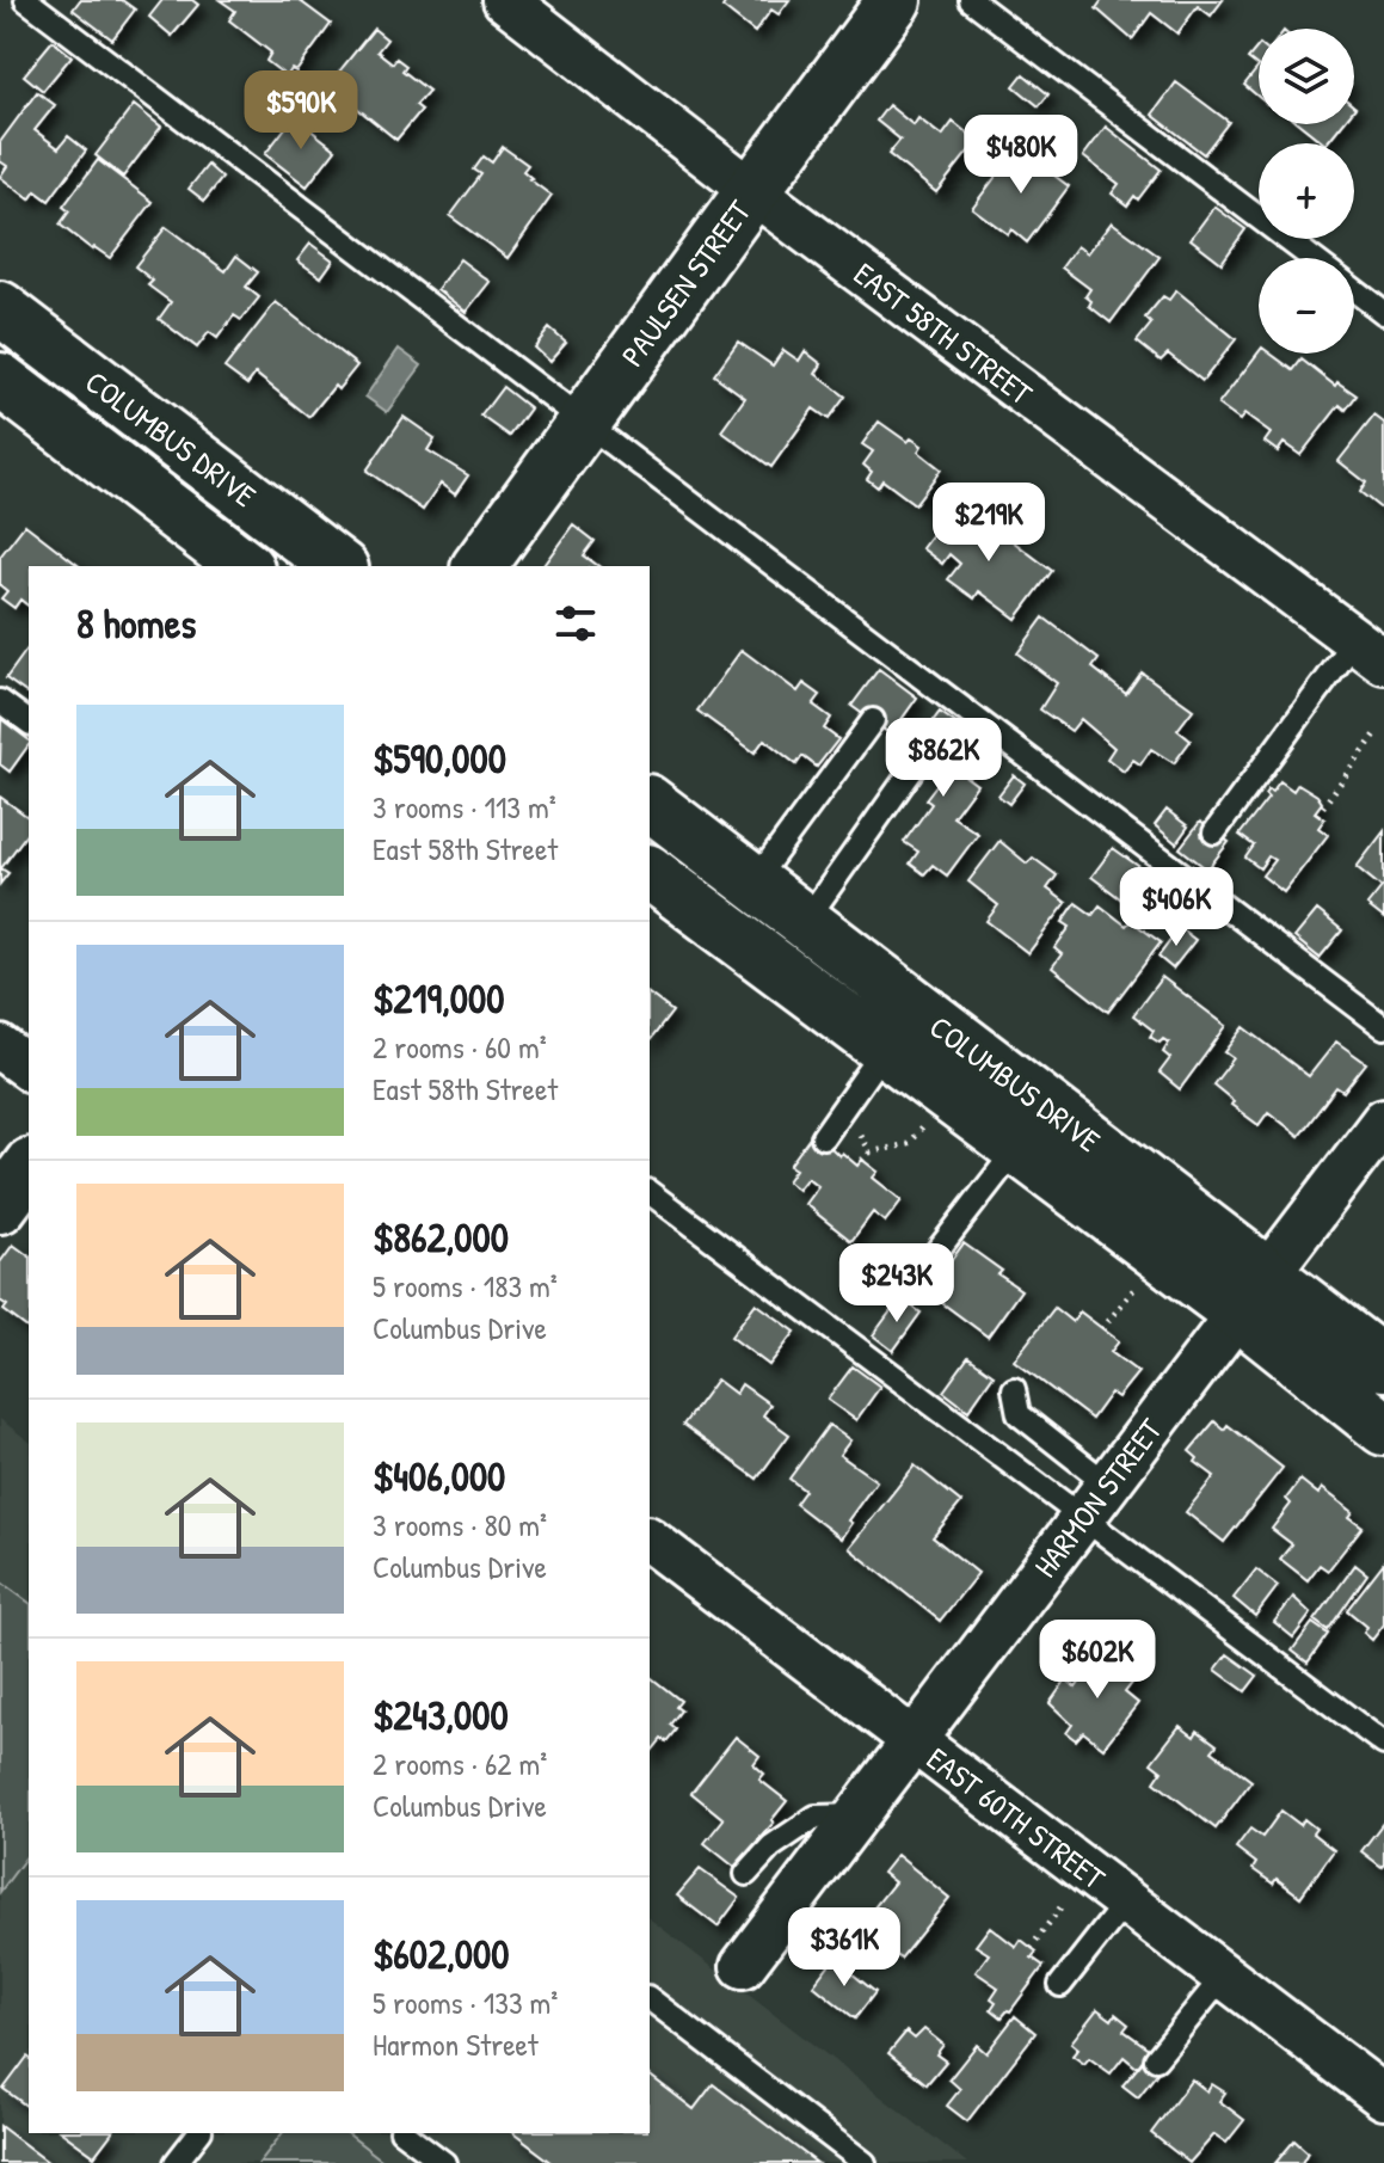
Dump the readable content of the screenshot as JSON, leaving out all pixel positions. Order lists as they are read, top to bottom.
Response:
{
  "streets": {
    "street": [
      "PAULSEN STREET",
      "EAST 58TH STREET",
      "COLUMBUS DRIVE",
      "HARMON STREET",
      "EAST 60TH STREET"
    ]
  },
  "crossings": [
    ["PAULSEN STREET", "EAST 58TH STREET"],
    ["COLUMBUS DRIVE", "HARMON STREET"],
    ["HARMON STREET", "EAST 60TH STREET"]
  ],
  "page": {
    "map_buttons": ["+", "−"],
    "price": [
      "$590K",
      "$480K",
      "$219K",
      "$862K",
      "$406K",
      "$243K",
      "$602K",
      "$361K"
    ],
    "heading": "8 homes",
    "list": [
      {
        "name": "$590,000",
        "note": "3 rooms · 113 m² · East 58th Street"
      },
      {
        "name": "$219,000",
        "note": "2 rooms · 60 m² · East 58th Street"
      },
      {
        "name": "$862,000",
        "note": "5 rooms · 183 m² · Columbus Drive"
      },
      {
        "name": "$406,000",
        "note": "3 rooms · 80 m² · Columbus Drive"
      },
      {
        "name": "$243,000",
        "note": "2 rooms · 62 m² · Columbus Drive"
      },
      {
        "name": "$602,000",
        "note": "5 rooms · 133 m² · Harmon Street"
      }
    ]
  }
}
